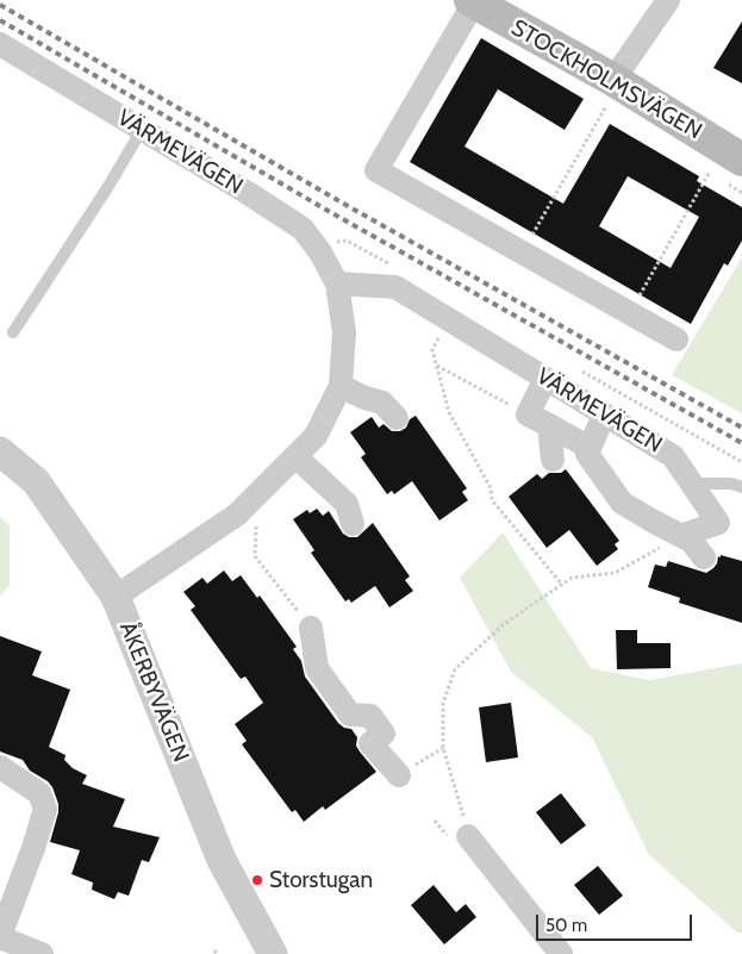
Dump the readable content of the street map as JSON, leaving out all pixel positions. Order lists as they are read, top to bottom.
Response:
{
  "streets": {
    "main road": ["STOCKHOLMSVÄGEN"],
    "street": ["VÄRMEVÄGEN", "ÅKERBYVÄGEN"]
  },
  "crossings": [
    ["VÄRMEVÄGEN", "ÅKERBYVÄGEN"]
  ],
  "places": ["Storstugan"],
  "scale_bar": "50 m"
}
